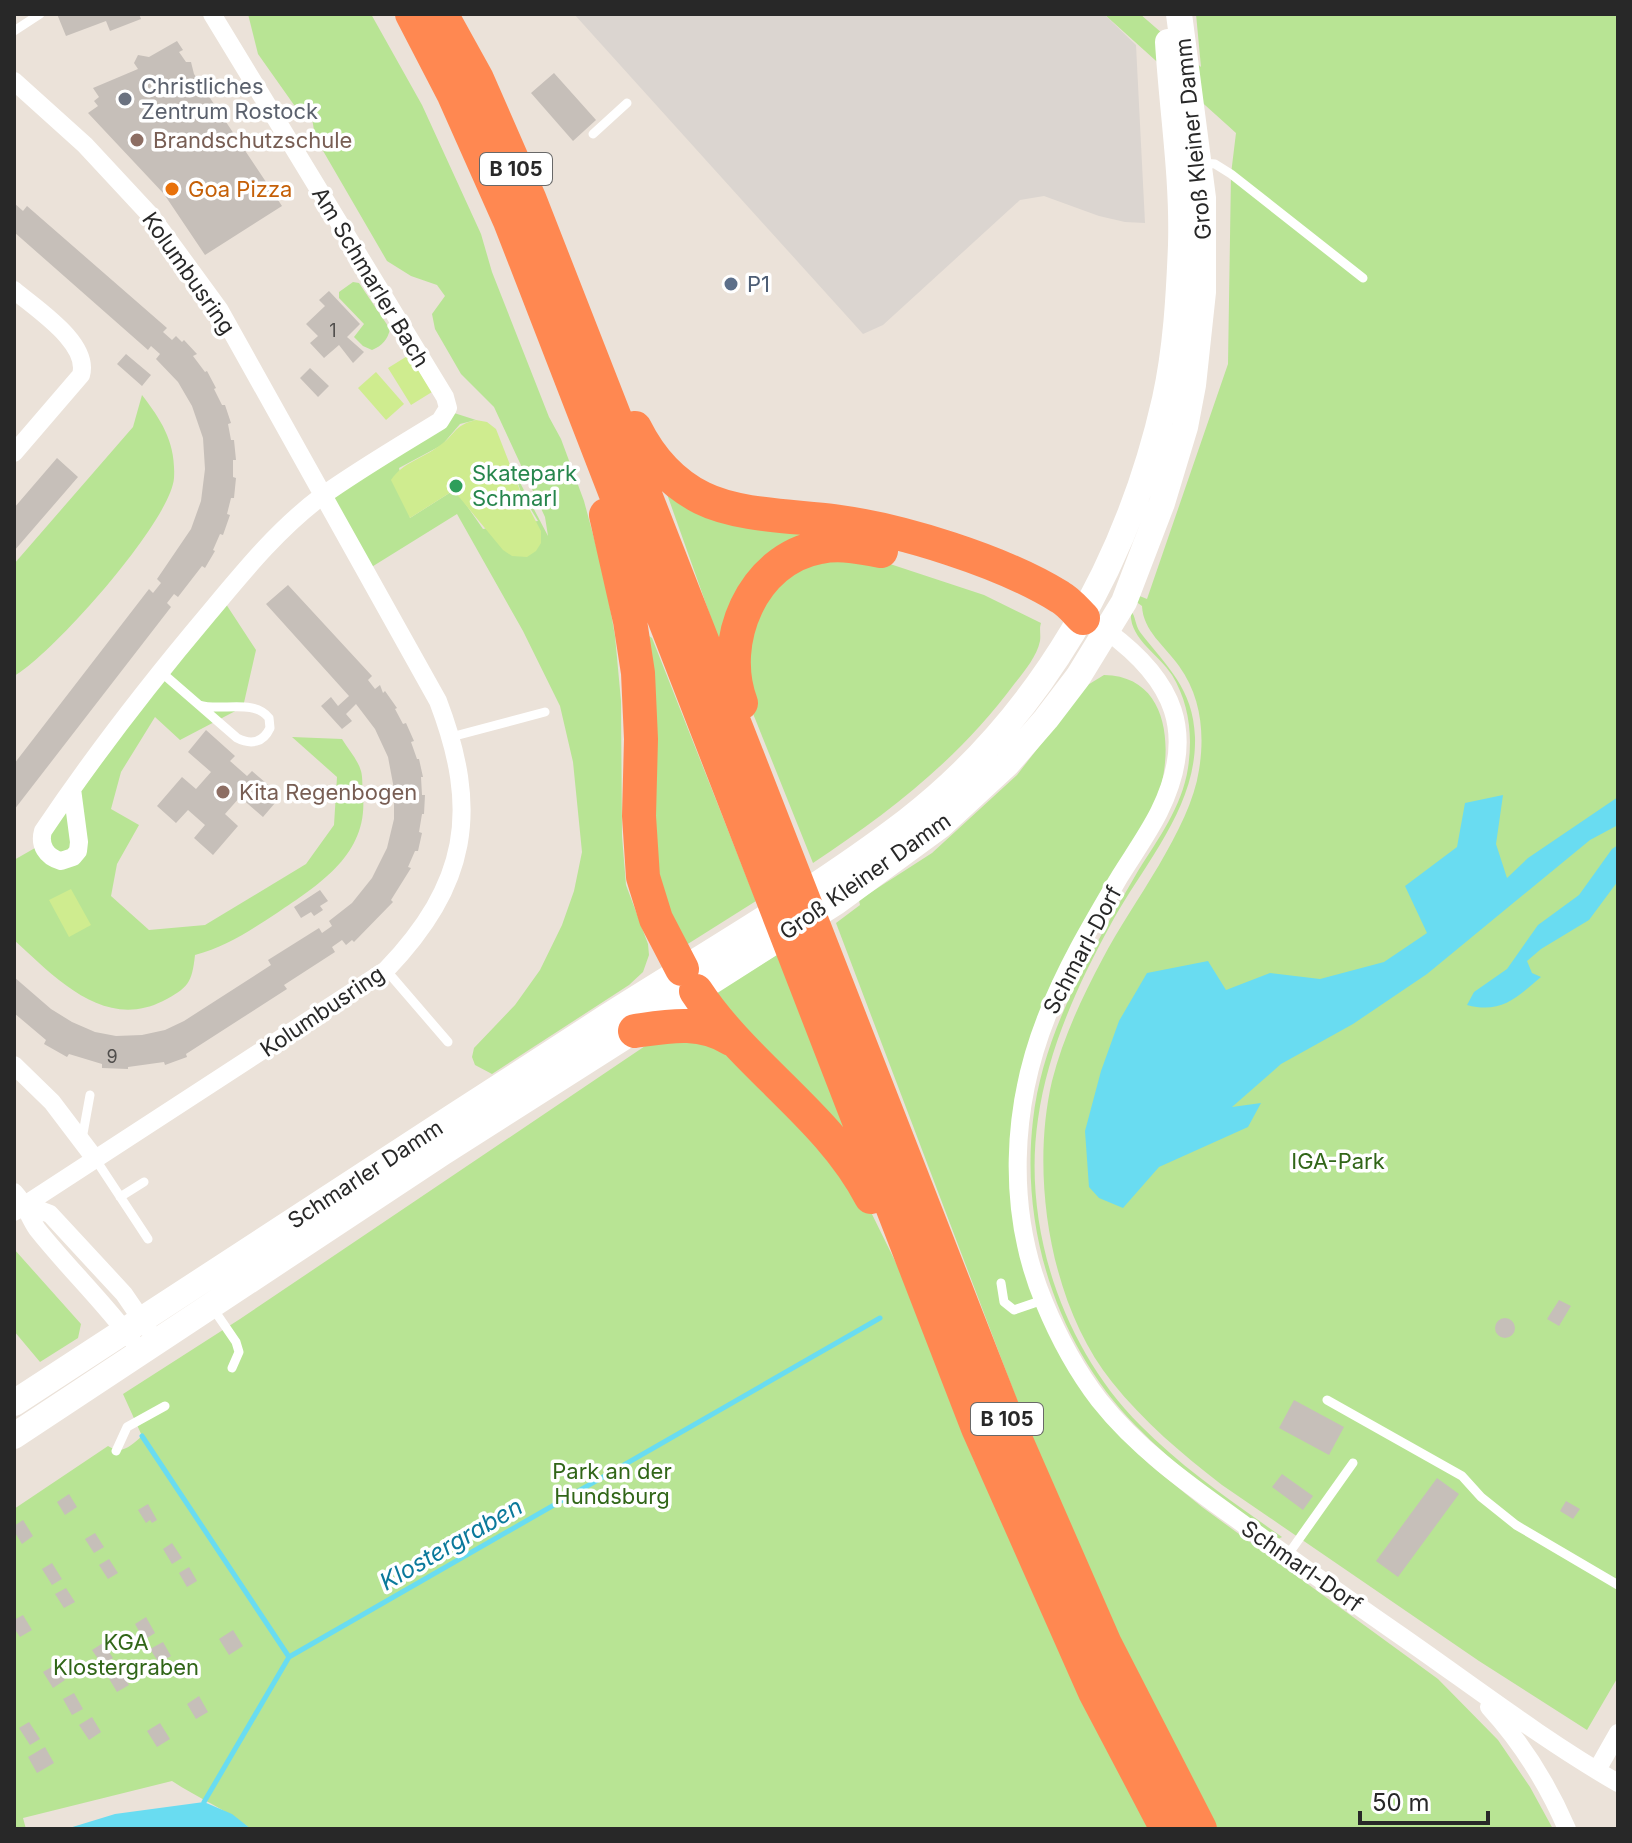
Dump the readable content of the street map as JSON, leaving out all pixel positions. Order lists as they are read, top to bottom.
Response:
{
  "streets": {
    "highway": ["B 105"],
    "street": [
      "Groß Kleiner Damm",
      "Kolumbusring",
      "Am Schmarler Bach",
      "Schmarl-Dorf",
      "Schmarler Damm"
    ]
  },
  "crossings": [
    ["Groß Kleiner Damm", "Schmarl-Dorf"],
    ["Groß Kleiner Damm", "Schmarler Damm"],
    ["Kolumbusring", "Am Schmarler Bach"],
    ["Kolumbusring", "Schmarler Damm"]
  ],
  "water": ["Klostergraben"],
  "parks": ["IGA-Park", "Park an der Hundsburg", "KGA Klostergraben"],
  "places": [
    "Christliches Zentrum Rostock",
    "Brandschutzschule",
    "Goa Pizza",
    "P1",
    "Skatepark Schmarl",
    "Kita Regenbogen"
  ],
  "house_numbers": ["1", "9"],
  "scale_bar": "50 m"
}
